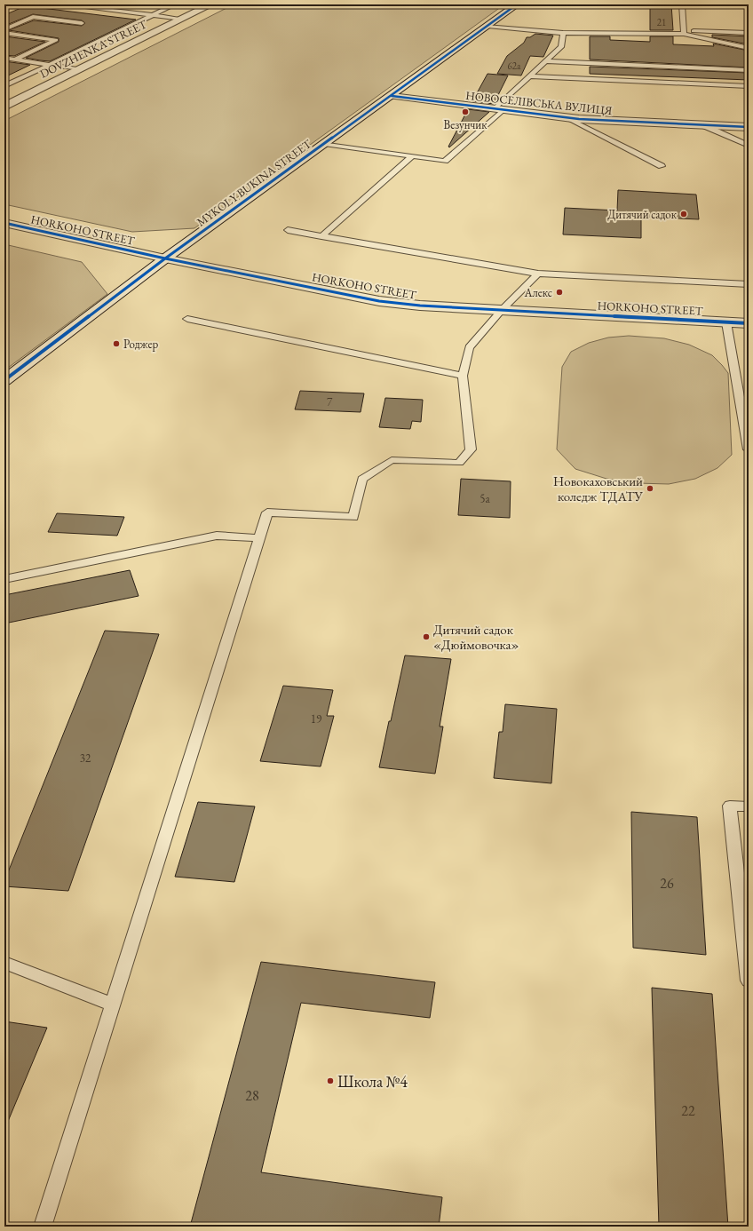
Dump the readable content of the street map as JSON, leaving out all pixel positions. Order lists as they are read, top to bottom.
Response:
{
  "streets": {
    "street": [
      "DOVZHENKA STREET",
      "НОВОСЕЛІВСЬКА ВУЛИЦЯ",
      "MYKOLY BUKINA STREET",
      "HORKOHO STREET"
    ]
  },
  "crossings": [
    ["НОВОСЕЛІВСЬКА ВУЛИЦЯ", "MYKOLY BUKINA STREET"],
    ["MYKOLY BUKINA STREET", "HORKOHO STREET"]
  ],
  "places": [
    "Везунчик",
    "Дитячий садок",
    "Алекс",
    "Роджер",
    "Новокаховський коледж ТДАТУ",
    "Дитячий садок «Дюймовочка»",
    "Школа №4"
  ],
  "house_numbers": [
    "21",
    "62а",
    "7",
    "5а",
    "19",
    "32",
    "26",
    "28",
    "22"
  ]
}
